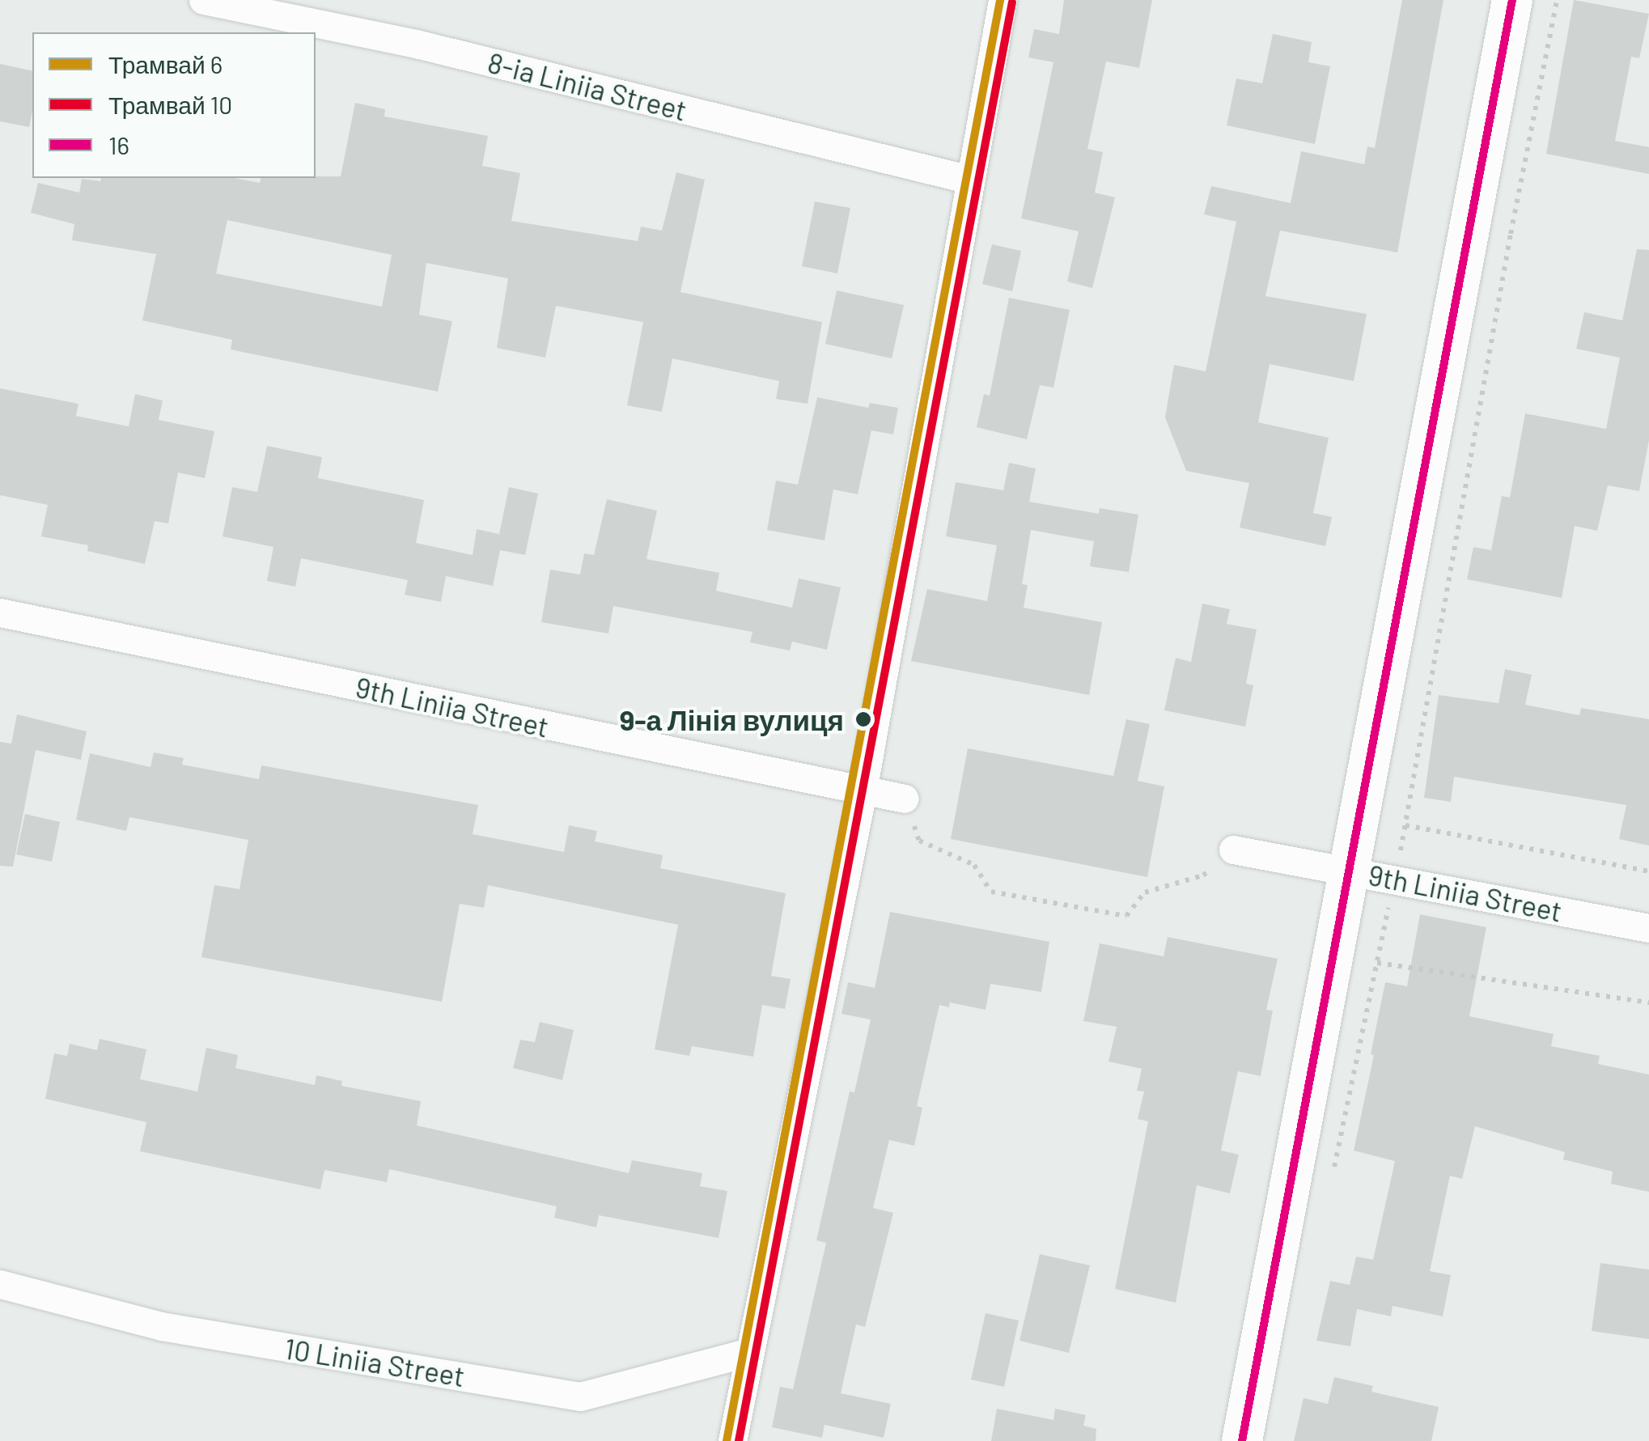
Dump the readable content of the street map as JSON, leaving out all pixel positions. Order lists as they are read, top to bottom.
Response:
{
  "streets": {
    "street": ["8-ia Liniia Street", "9th Liniia Street", "10 Liniia Street"]
  },
  "places": ["9-а Лінія вулиця"],
  "lines": ["tram line 6", "transit line 16", "tram line 10"],
  "legend": ["Трамвай 6", "Трамвай 10", "16"]
}
